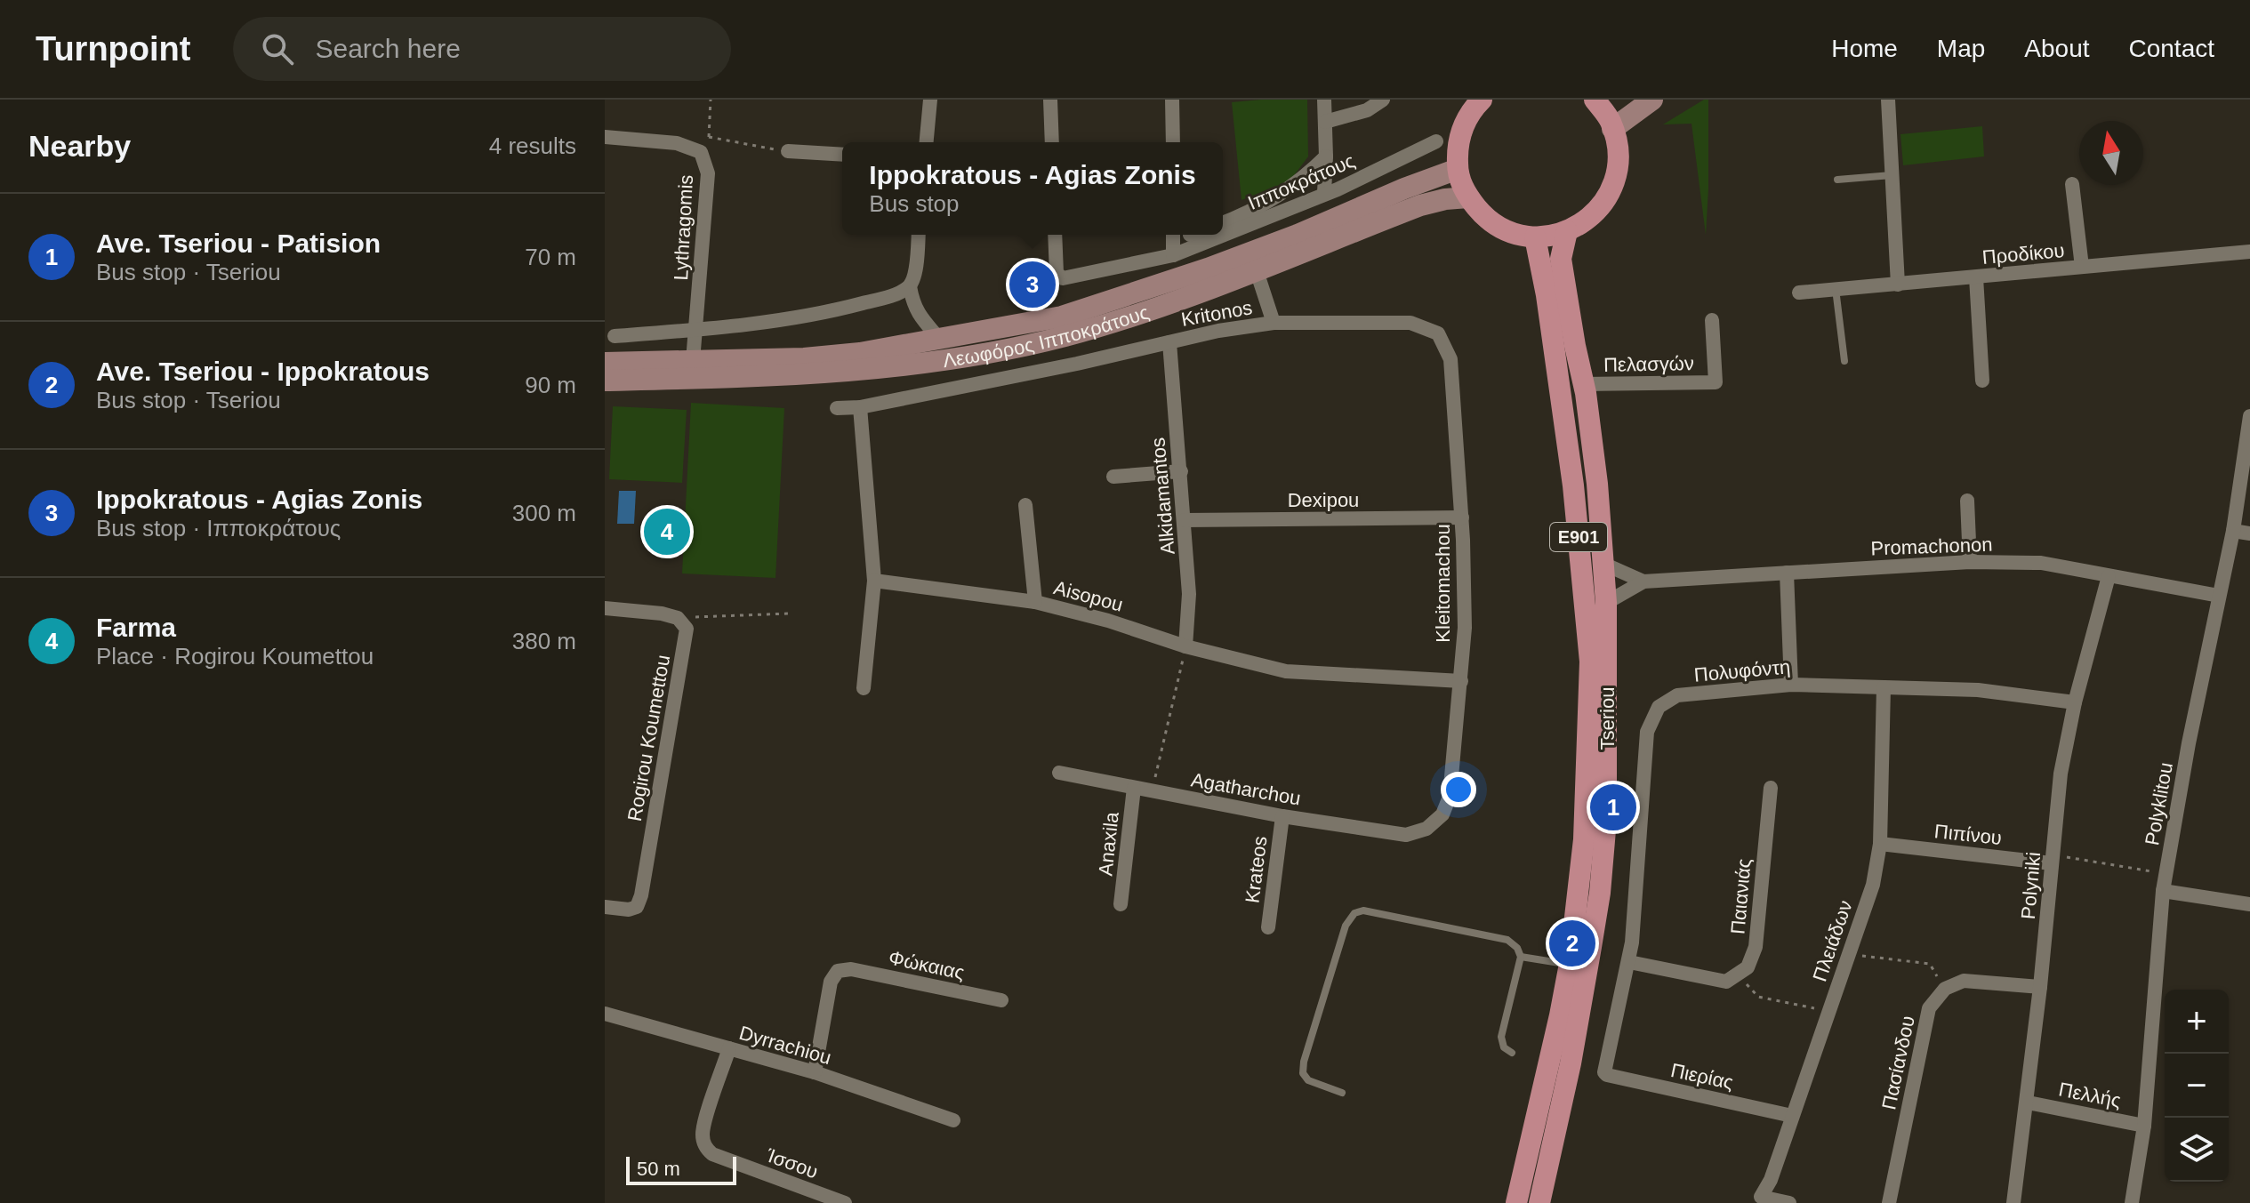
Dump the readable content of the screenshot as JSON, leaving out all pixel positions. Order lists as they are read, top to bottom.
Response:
{
  "streets": {
    "main road": ["Λεωφόρος Ιπποκράτους", "E901", "Tseriou"],
    "street": [
      "Ιπποκράτους",
      "Lythragomis",
      "Προδίκου",
      "Kritonos",
      "Πελασγών",
      "Alkidamantos",
      "Dexipou",
      "Promachonon",
      "Kleitomachou",
      "Aisopou",
      "Πολυφόντη",
      "Rogirou Koumettou",
      "Agatharchou",
      "Polyklitou",
      "Πιπίνου",
      "Anaxila",
      "Krateos",
      "Polyniki",
      "Παιανιάς",
      "Πλειάδων",
      "Φώκαιας",
      "Dyrrachiou",
      "Πασίανδου",
      "Πιερίας",
      "Πελλής",
      "Ίσσου"
    ]
  },
  "crossings": [
    ["Lythragomis", "Λεωφόρος Ιπποκράτους"],
    ["Kritonos", "Alkidamantos"],
    ["Kritonos", "Kleitomachou"],
    ["Πελασγών", "Tseriou"],
    ["Alkidamantos", "Dexipou"],
    ["Alkidamantos", "Aisopou"],
    ["Dexipou", "Kleitomachou"],
    ["Promachonon", "Tseriou"],
    ["Promachonon", "Polyklitou"],
    ["Promachonon", "Polyniki"],
    ["Kleitomachou", "Aisopou"],
    ["Kleitomachou", "Agatharchou"],
    ["Πολυφόντη", "Polyniki"],
    ["Πολυφόντη", "Πλειάδων"],
    ["Πολυφόντη", "Πιερίας"],
    ["Agatharchou", "Anaxila"],
    ["Agatharchou", "Krateos"],
    ["Polyklitou", "Πελλής"],
    ["Πιπίνου", "Polyniki"],
    ["Πιπίνου", "Πλειάδων"],
    ["Polyniki", "Πελλής"],
    ["Πλειάδων", "Πιερίας"],
    ["Φώκαιας", "Dyrrachiou"],
    ["Dyrrachiou", "Ίσσου"]
  ],
  "scale_bar": "50 m",
  "north": "top",
  "page": {
    "header": "Turnpoint",
    "search": "Search here",
    "nav": [
      "Home",
      "Map",
      "About",
      "Contact"
    ],
    "heading": ["Nearby", "4 results"],
    "popup": ["Ippokratous - Agias Zonis", "Bus stop"],
    "list": [
      {
        "mark": "1",
        "name": "Ave. Tseriou - Patision",
        "note": "Bus stop · Tseriou",
        "value": "70 m"
      },
      {
        "mark": "2",
        "name": "Ave. Tseriou - Ippokratous",
        "note": "Bus stop · Tseriou",
        "value": "90 m"
      },
      {
        "mark": "3",
        "name": "Ippokratous - Agias Zonis",
        "note": "Bus stop · Ιπποκράτους",
        "value": "300 m"
      },
      {
        "mark": "4",
        "name": "Farma",
        "note": "Place · Rogirou Koumettou",
        "value": "380 m"
      }
    ],
    "pins": [
      "3",
      "4",
      "1",
      "2"
    ],
    "map_buttons": ["+", "−"],
    "scale": "50 m"
  }
}
